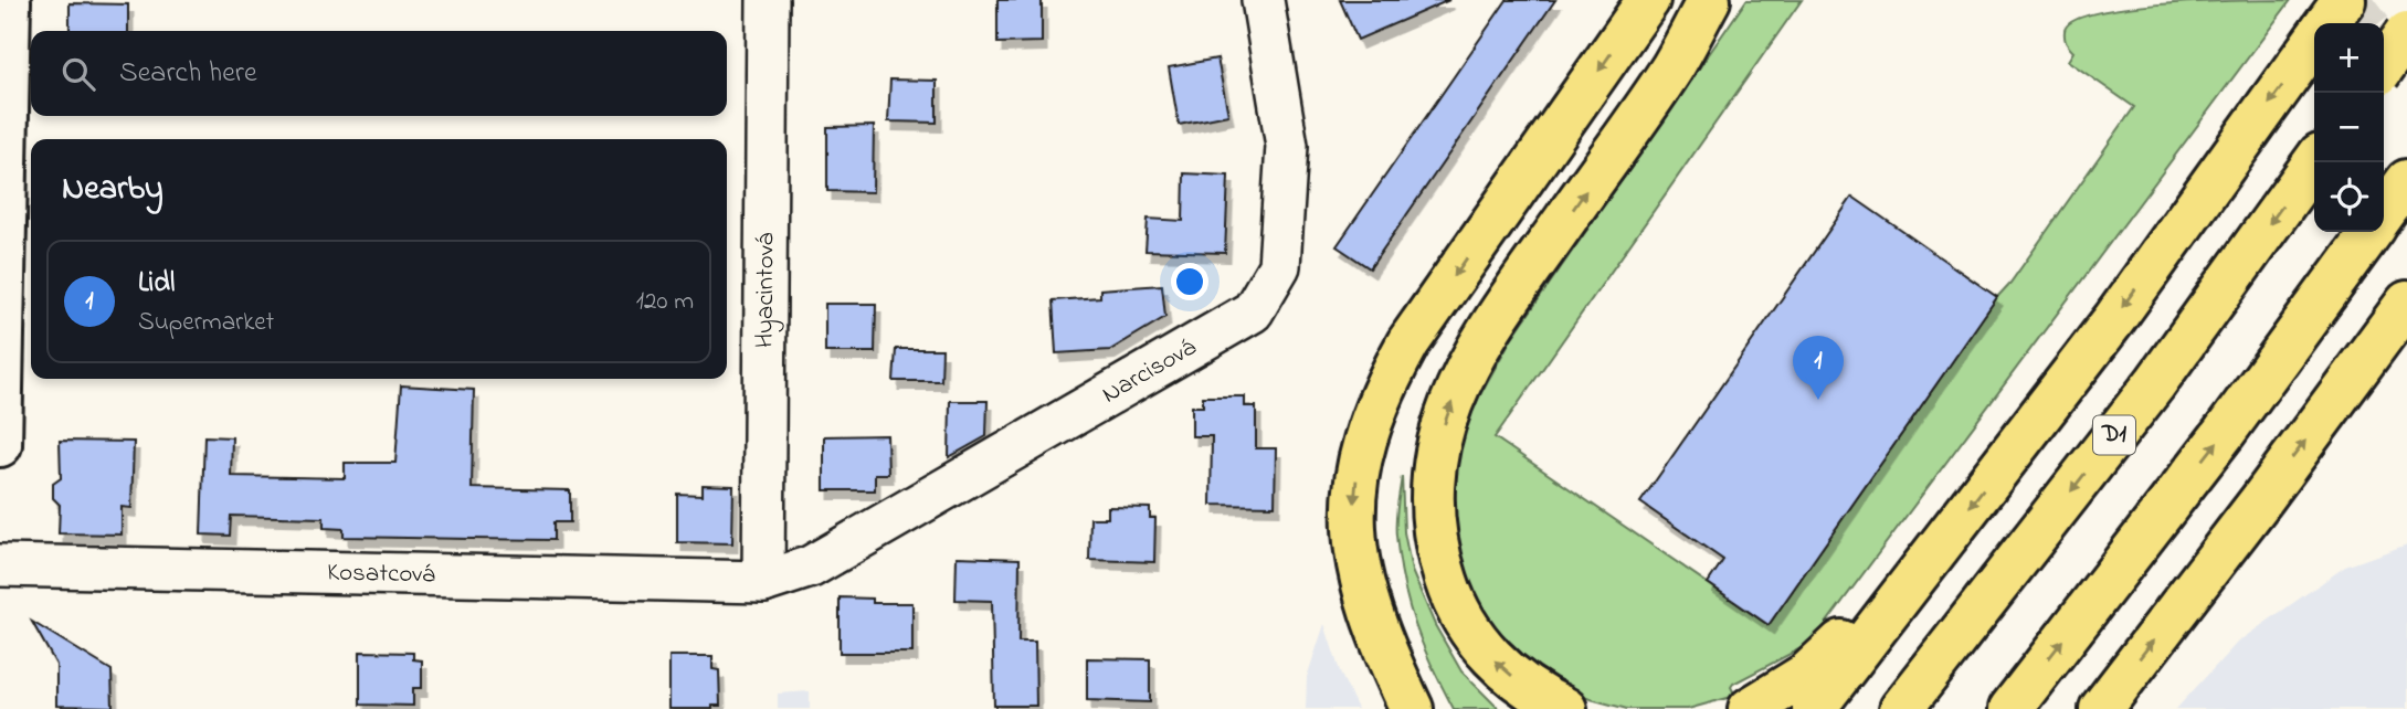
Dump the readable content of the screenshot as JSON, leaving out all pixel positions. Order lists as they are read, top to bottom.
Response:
{
  "streets": {
    "highway": ["D1"],
    "street": ["Hyacintová", "Narcisová", "Kosatcová"]
  },
  "crossings": [
    ["Hyacintová", "Narcisová"],
    ["Hyacintová", "Kosatcová"],
    ["Narcisová", "Kosatcová"]
  ],
  "page": {
    "map_buttons": ["+", "−"],
    "search": "Search here",
    "heading": "Nearby",
    "list": [
      {
        "mark": "1",
        "name": "Lidl",
        "note": "Supermarket",
        "value": "120 m"
      }
    ],
    "pins": "1"
  }
}
